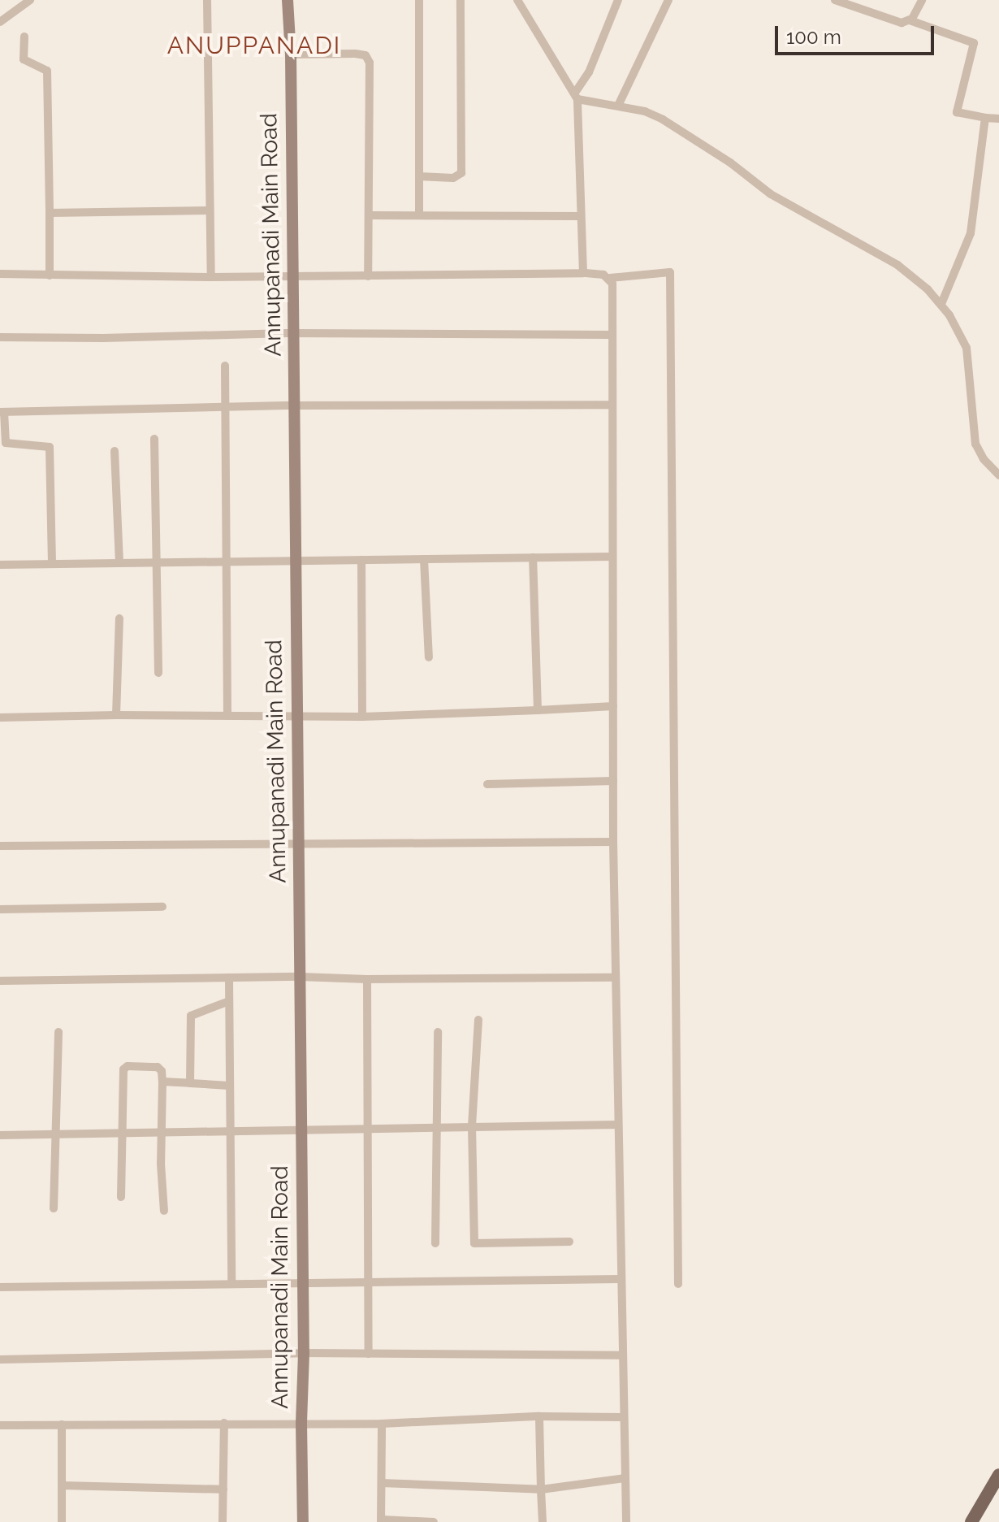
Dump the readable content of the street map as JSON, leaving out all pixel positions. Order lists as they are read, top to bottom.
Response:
{
  "streets": {
    "street": ["Annupanadi Main Road"]
  },
  "districts": ["ANUPPANADI"],
  "scale_bar": "100 m"
}
